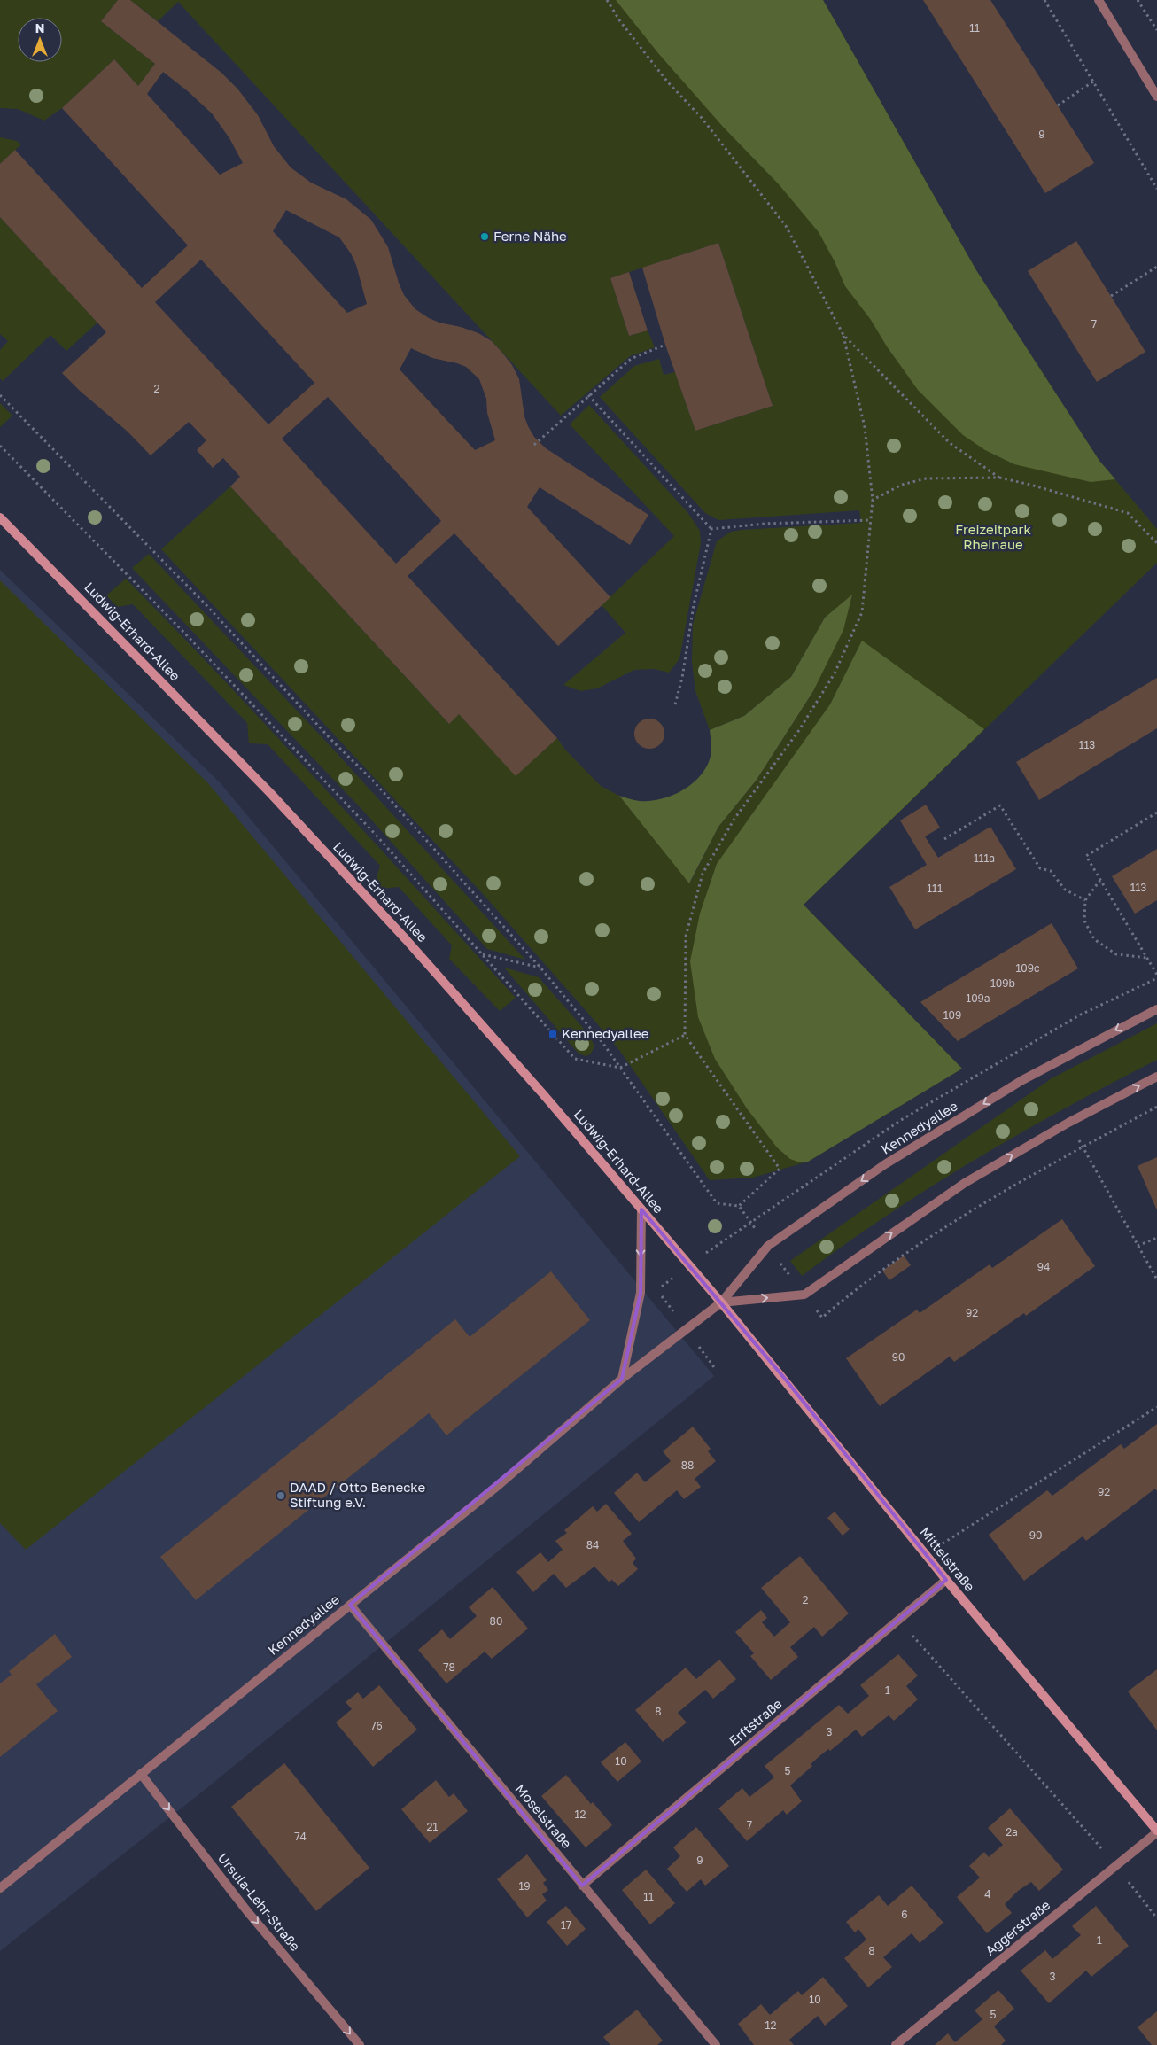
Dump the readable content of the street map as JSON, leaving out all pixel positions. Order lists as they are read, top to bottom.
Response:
{
  "streets": {
    "main road": ["Ludwig-Erhard-Allee", "Mittelstraße"],
    "street": [
      "Kennedyallee",
      "Erftstraße",
      "Moselstraße",
      "Ursula-Lehr-Straße",
      "Aggerstraße"
    ]
  },
  "crossings": [
    ["Ludwig-Erhard-Allee", "Kennedyallee"],
    ["Ludwig-Erhard-Allee", "Mittelstraße"],
    ["Kennedyallee", "Mittelstraße"],
    ["Kennedyallee", "Moselstraße"],
    ["Kennedyallee", "Ursula-Lehr-Straße"],
    ["Mittelstraße", "Erftstraße"],
    ["Mittelstraße", "Aggerstraße"],
    ["Erftstraße", "Moselstraße"]
  ],
  "one_way": ["Ursula-Lehr-Straße"],
  "parks": ["Freizeitpark Rheinaue"],
  "places": {
    "other": ["Ferne Nähe", "DAAD / Otto Benecke Stiftung e.V."],
    "transit": ["Kennedyallee"]
  },
  "house_numbers": [
    "11",
    "9",
    "7",
    "2",
    "113",
    "111a",
    "113",
    "111",
    "109c",
    "109b",
    "109a",
    "109",
    "94",
    "92",
    "90",
    "88",
    "92",
    "90",
    "84",
    "2",
    "80",
    "78",
    "1",
    "8",
    "76",
    "3",
    "10",
    "5",
    "12",
    "7",
    "21",
    "2a",
    "74",
    "9",
    "19",
    "4",
    "11",
    "6",
    "17",
    "1",
    "8",
    "3",
    "10",
    "5",
    "12"
  ],
  "north": "top"
}
